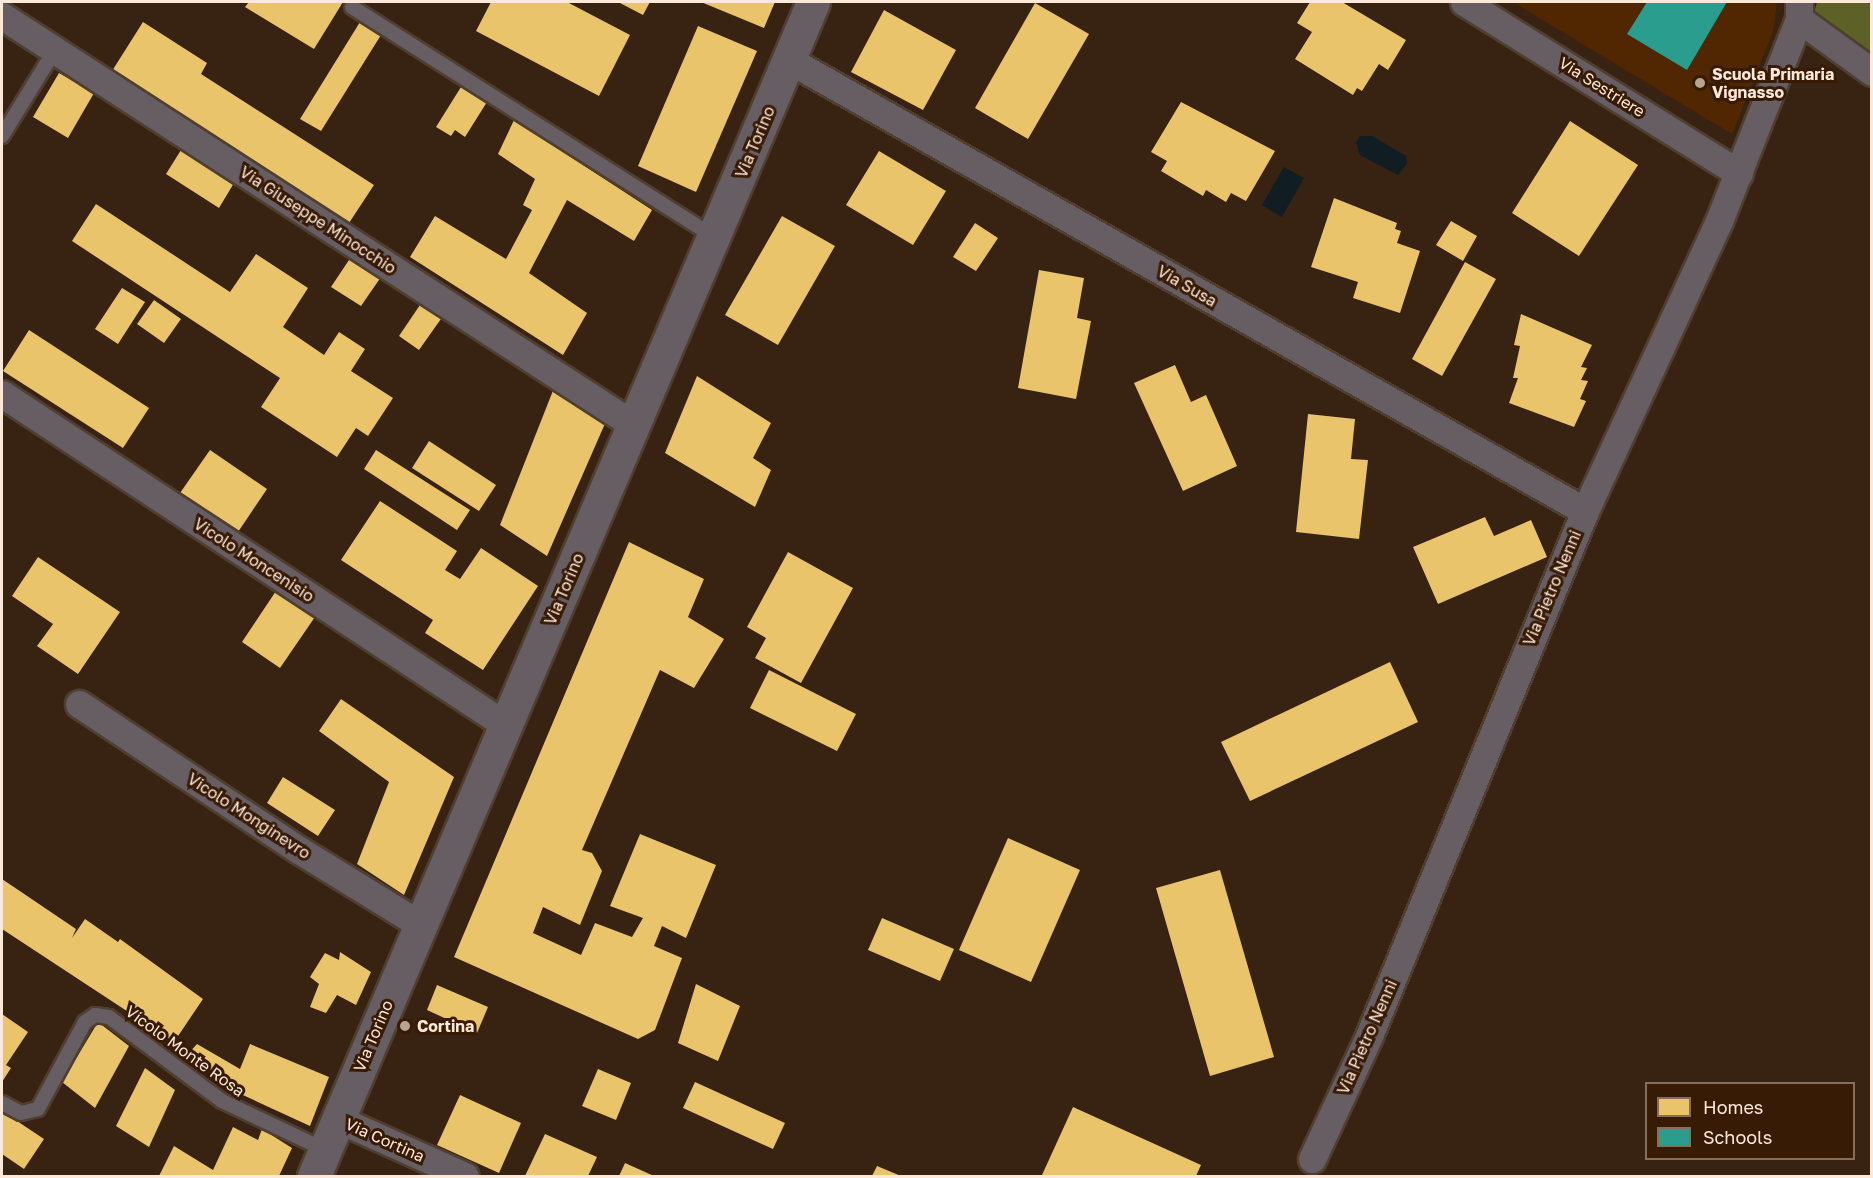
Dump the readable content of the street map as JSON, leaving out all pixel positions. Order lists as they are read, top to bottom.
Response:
{
  "streets": {
    "street": [
      "Via Sestriere",
      "Via Torino",
      "Via Giuseppe Minocchio",
      "Via Susa",
      "Vicolo Moncenisio",
      "Via Pietro Nenni",
      "Vicolo Monginevro",
      "Via Cortina"
    ],
    "lane": ["Vicolo Monte Rosa"]
  },
  "crossings": [
    ["Via Sestriere", "Via Pietro Nenni"],
    ["Via Torino", "Via Giuseppe Minocchio"],
    ["Via Torino", "Via Susa"],
    ["Via Torino", "Vicolo Moncenisio"],
    ["Via Torino", "Vicolo Monginevro"],
    ["Via Torino", "Vicolo Monte Rosa"],
    ["Via Torino", "Via Cortina"],
    ["Via Susa", "Via Pietro Nenni"]
  ],
  "places": ["Scuola Primaria Vignasso", "Cortina"],
  "legend": ["Homes", "Schools"]
}
